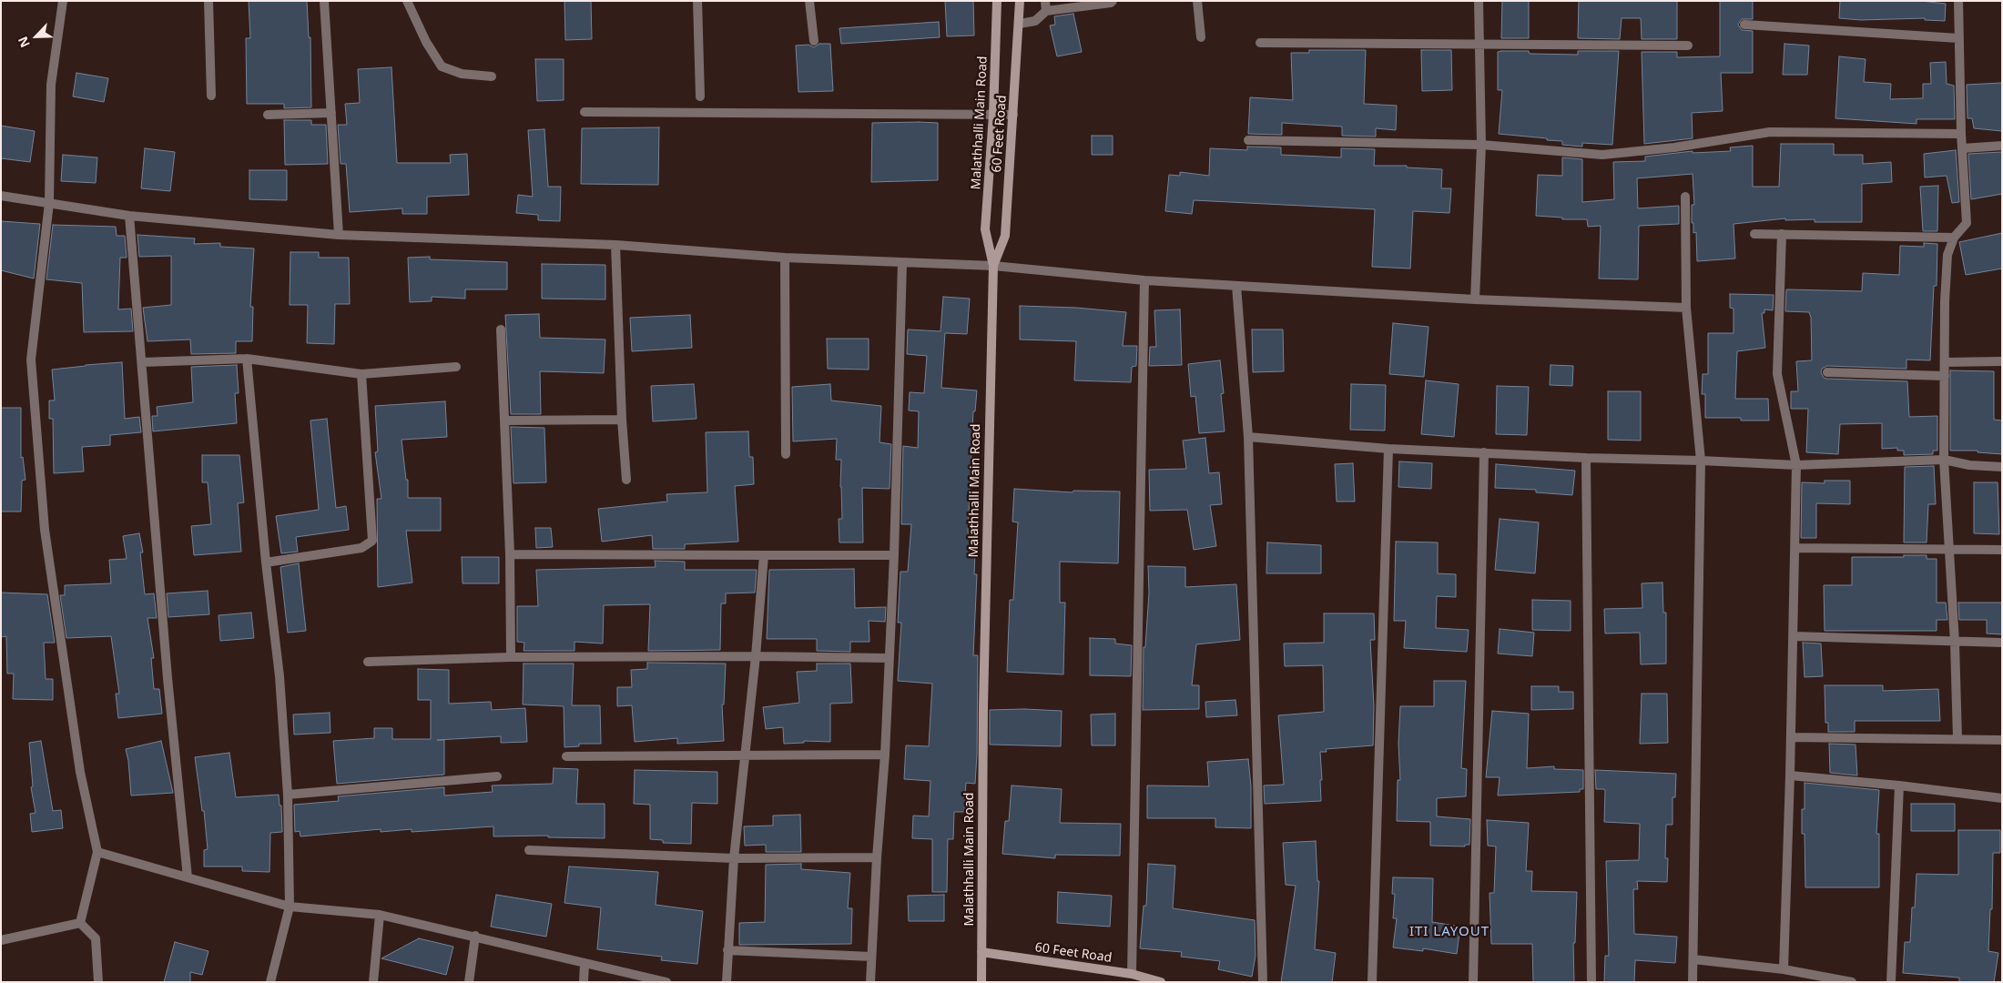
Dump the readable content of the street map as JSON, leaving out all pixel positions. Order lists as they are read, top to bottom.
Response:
{
  "streets": {
    "main road": ["Malathhalli Main Road", "60 Feet Road"]
  },
  "crossings": [
    ["Malathhalli Main Road", "60 Feet Road"]
  ],
  "districts": ["ITI LAYOUT"],
  "north": "bottom left"
}
